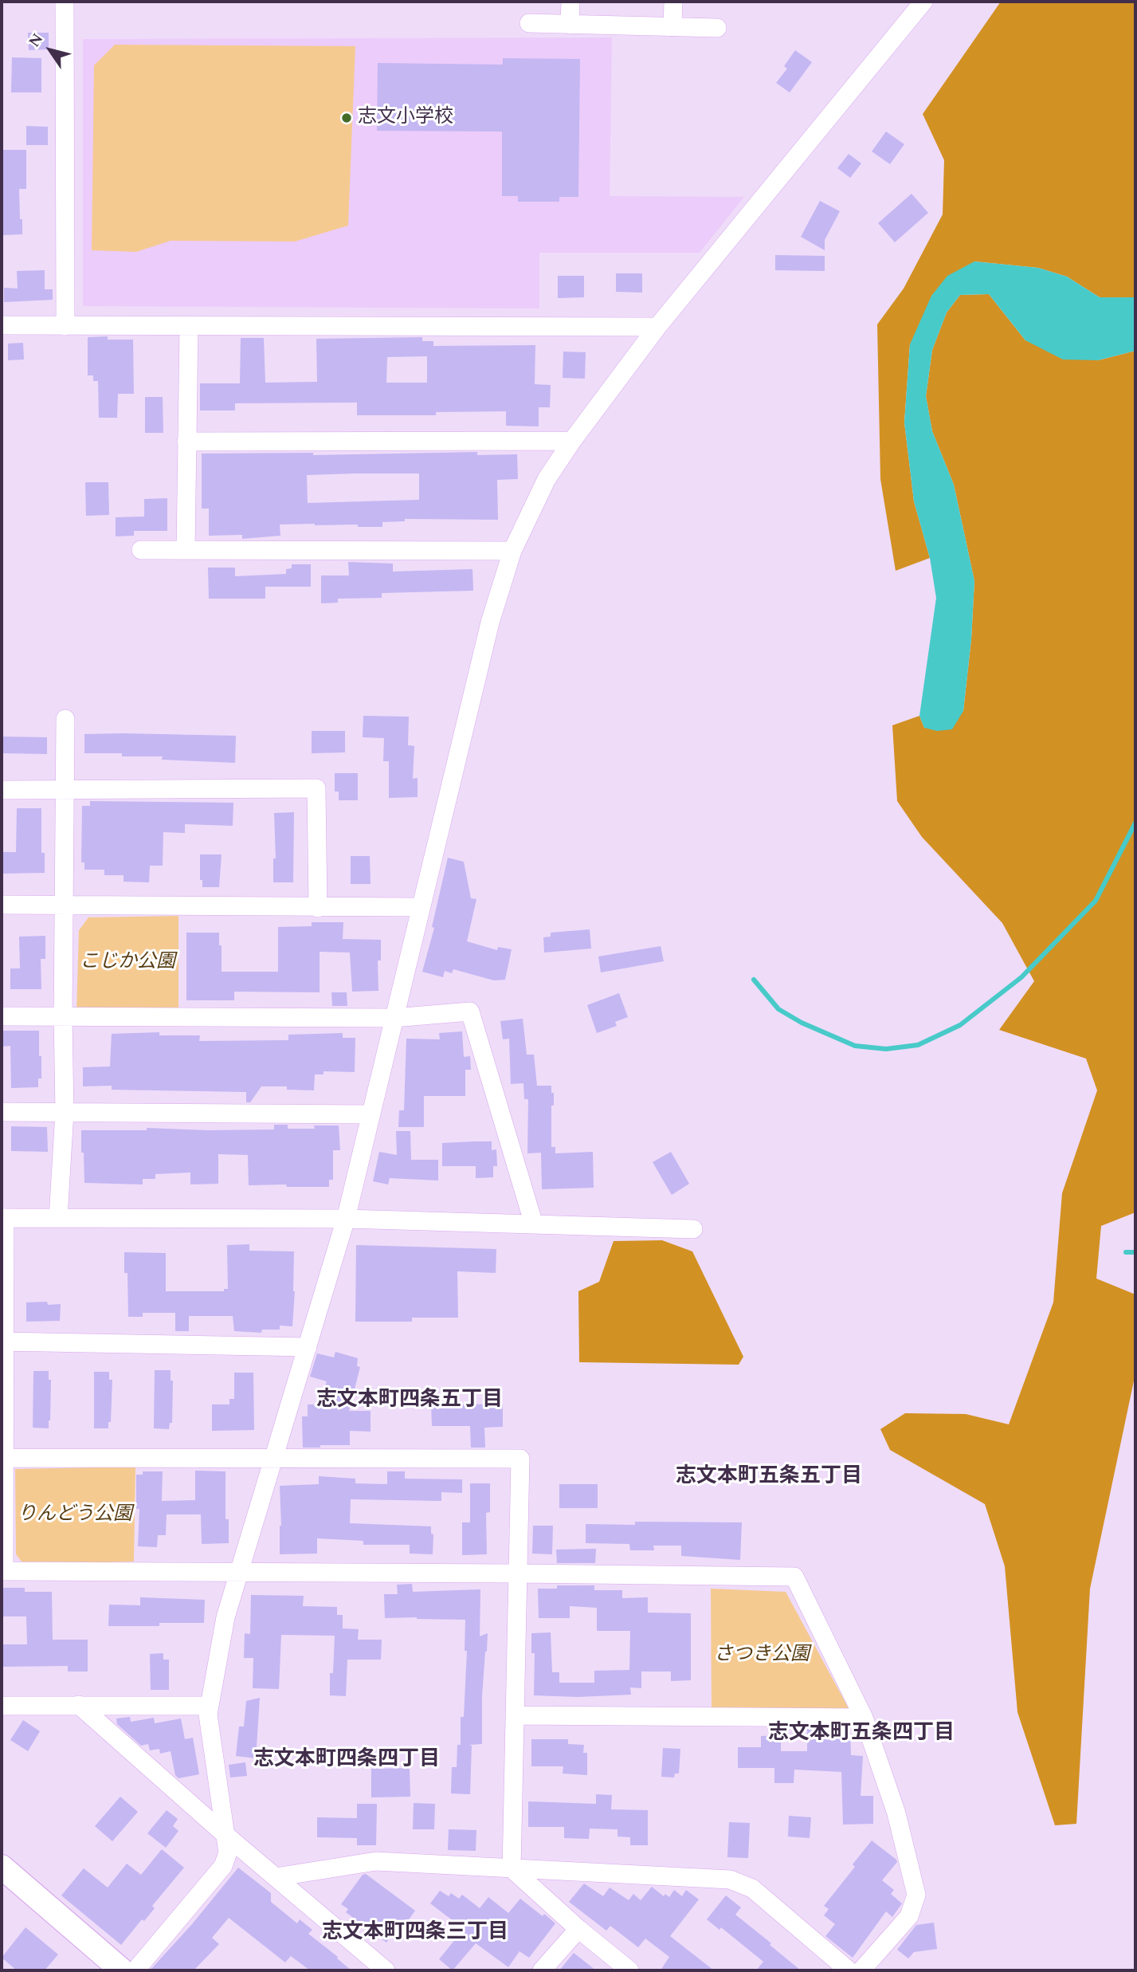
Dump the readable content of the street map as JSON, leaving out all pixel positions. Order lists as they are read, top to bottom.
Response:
{
  "districts": [
    "志文本町四条五丁目",
    "志文本町五条五丁目",
    "志文本町五条四丁目",
    "志文本町四条四丁目",
    "志文本町四条三丁目"
  ],
  "parks": ["こじか公園", "りんどう公園", "さつき公園"],
  "places": ["志文小学校"],
  "north": "top left"
}
